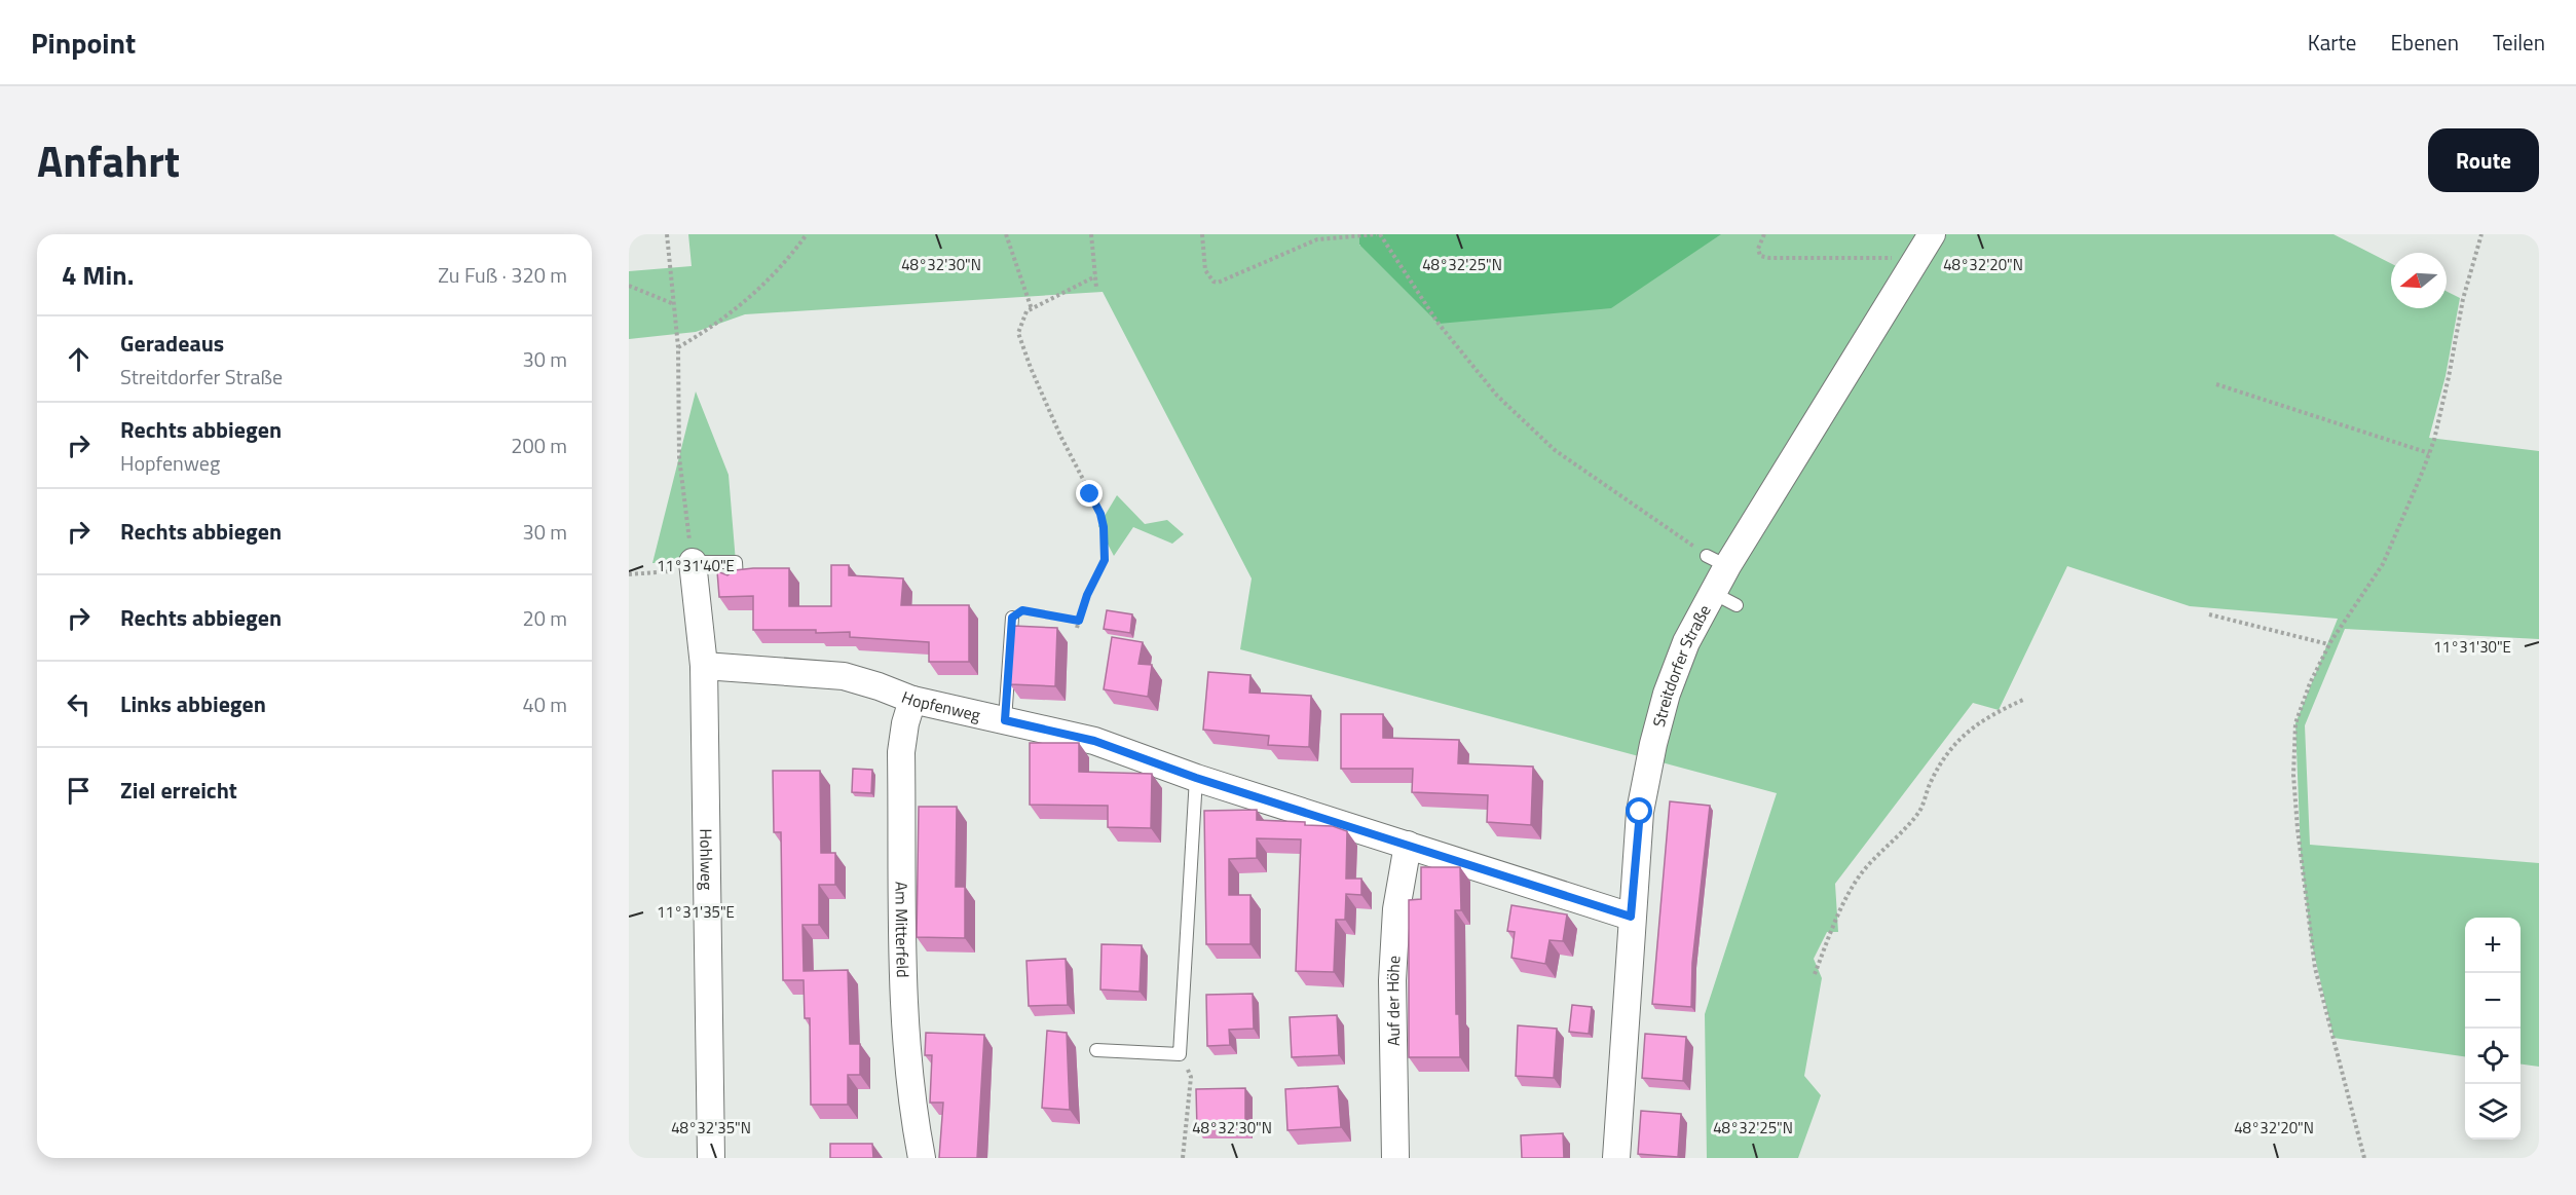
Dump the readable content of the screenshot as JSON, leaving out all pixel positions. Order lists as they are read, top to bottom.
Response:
{
  "streets": {
    "street": [
      "Streitdorfer Straße",
      "Hopfenweg",
      "Hohlweg",
      "Am Mitterfeld",
      "Auf der Höhe"
    ]
  },
  "crossings": [
    ["Streitdorfer Straße", "Hopfenweg"],
    ["Hopfenweg", "Hohlweg"],
    ["Hopfenweg", "Am Mitterfeld"],
    ["Hopfenweg", "Auf der Höhe"]
  ],
  "north": "left",
  "page": {
    "header": "Pinpoint",
    "nav": ["Karte", "Ebenen", "Teilen"],
    "title": "Anfahrt",
    "buttons": "Route",
    "heading": ["4 Min.", "Zu Fuß · 320 m"],
    "list": [
      ["Geradeaus", "Streitdorfer Straße", "30 m"],
      ["Rechts abbiegen", "Hopfenweg", "200 m"],
      ["Rechts abbiegen", "30 m"],
      ["Rechts abbiegen", "20 m"],
      ["Links abbiegen", "40 m"],
      "Ziel erreicht"
    ],
    "map_buttons": ["+", "−"]
  },
  "coordinates": [
    "48°32'30\"N",
    "48°32'25\"N",
    "48°32'20\"N",
    "11°31'40\"E",
    "11°31'30\"E",
    "11°31'35\"E",
    "48°32'35\"N"
  ]
}
